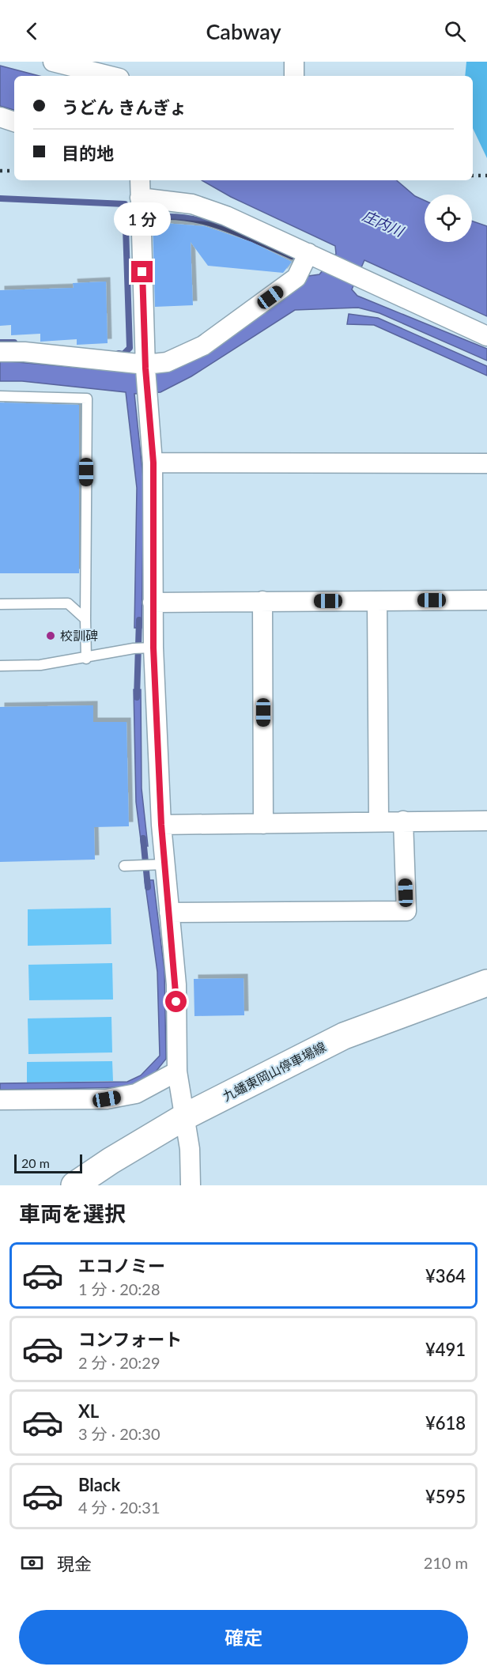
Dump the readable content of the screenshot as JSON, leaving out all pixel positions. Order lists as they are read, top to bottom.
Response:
{
  "streets": {
    "main road": ["九蟠東岡山停車場線"]
  },
  "water": ["庄内川"],
  "places": ["校訓碑"],
  "scale_bar": "20 m",
  "page": {
    "header": "Cabway",
    "banner": ["うどん きんぎょ", "目的地"],
    "bubble": "1 分",
    "scale": "20 m",
    "heading": "車両を選択",
    "list": [
      {
        "name": "エコノミー",
        "note": "1 分 · 20:28",
        "value": "¥364"
      },
      {
        "name": "コンフォート",
        "note": "2 分 · 20:29",
        "value": "¥491"
      },
      {
        "name": "XL",
        "note": "3 分 · 20:30",
        "value": "¥618"
      },
      {
        "name": "Black",
        "note": "4 分 · 20:31",
        "value": "¥595"
      }
    ],
    "pay": ["現金", "210 m"],
    "buttons": "確定"
  }
}
